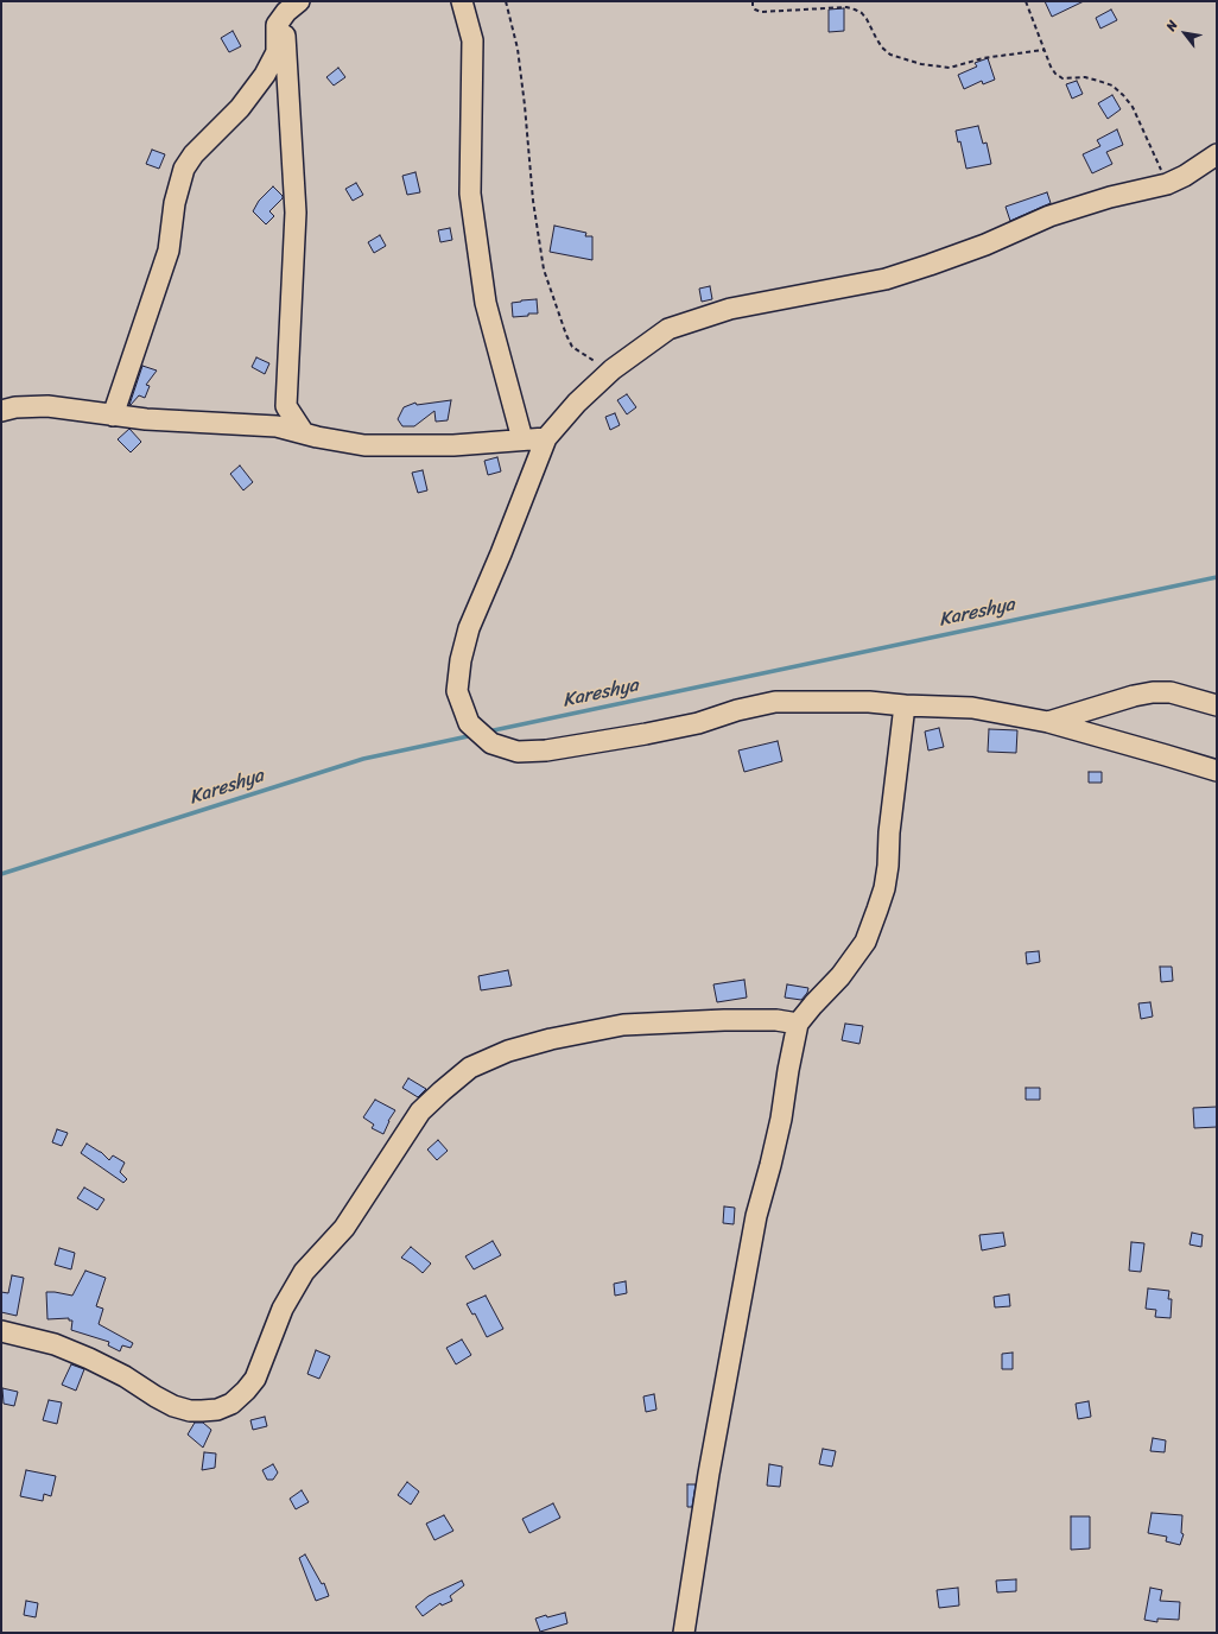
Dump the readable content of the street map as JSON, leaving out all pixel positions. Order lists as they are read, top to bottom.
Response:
{
  "water": ["Kareshya"],
  "north": "top left"
}
